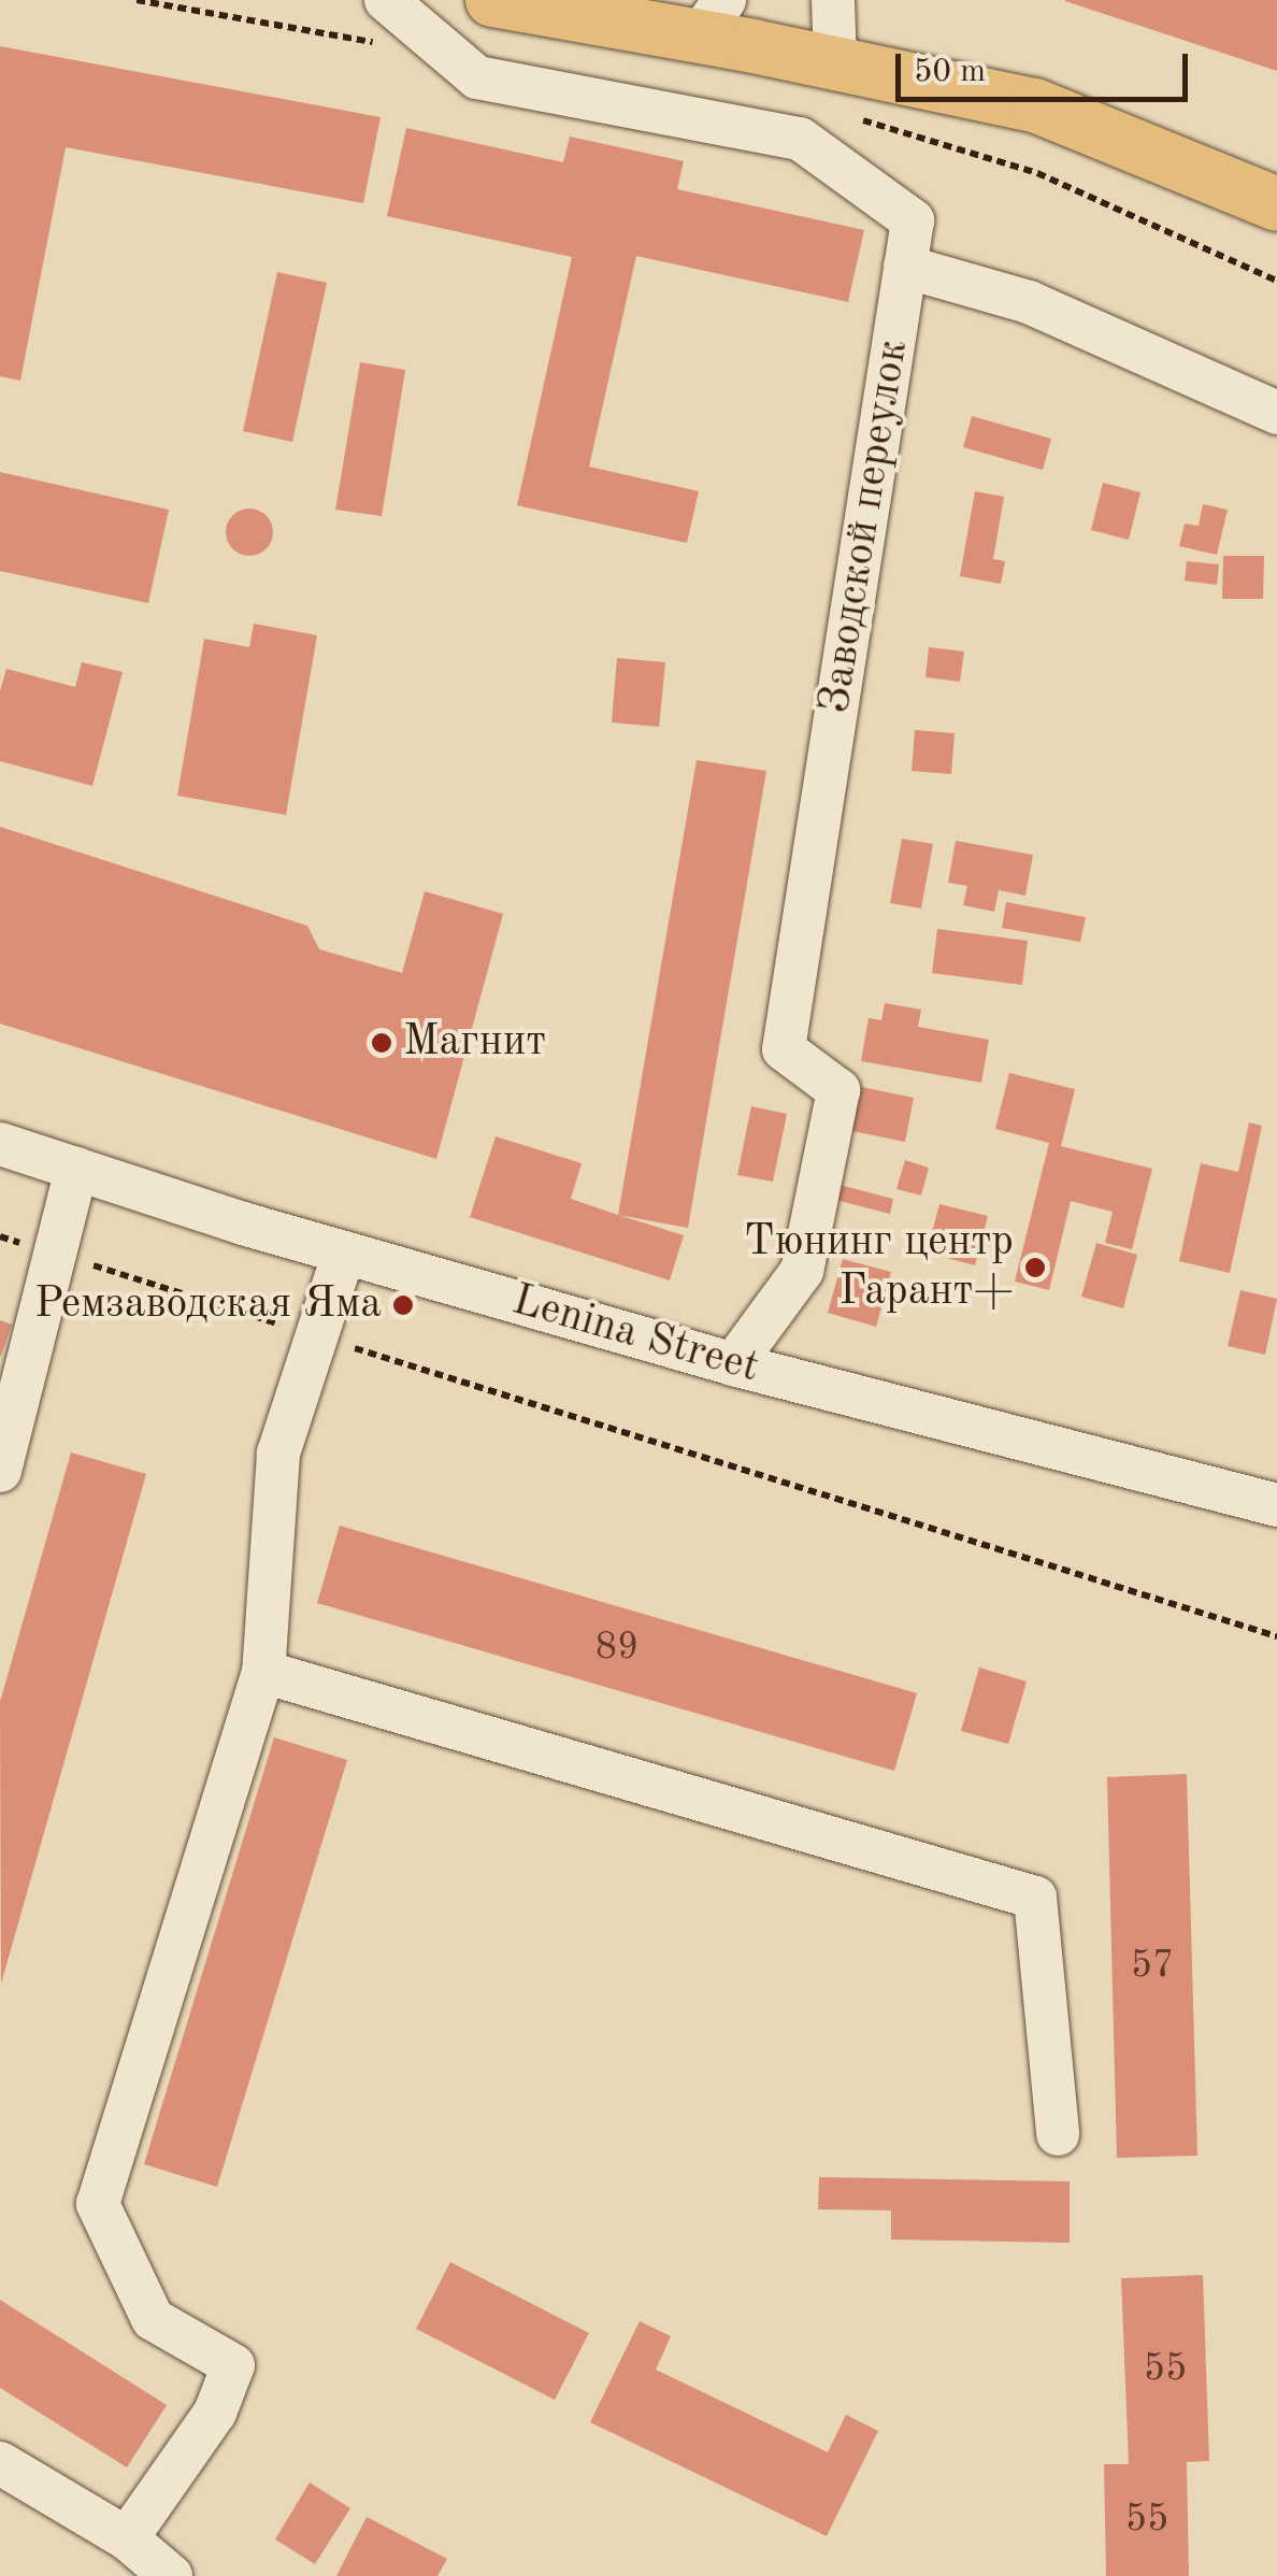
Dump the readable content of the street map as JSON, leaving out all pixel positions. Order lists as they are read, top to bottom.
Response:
{
  "streets": {
    "street": ["Заводской переулок", "Lenina Street"]
  },
  "crossings": [
    ["Заводской переулок", "Lenina Street"]
  ],
  "places": ["Магнит", "Тюнинг центр Гарант+", "Ремзаводская Яма"],
  "house_numbers": [
    "89",
    "57",
    "55",
    "55"
  ],
  "scale_bar": "50 m"
}
